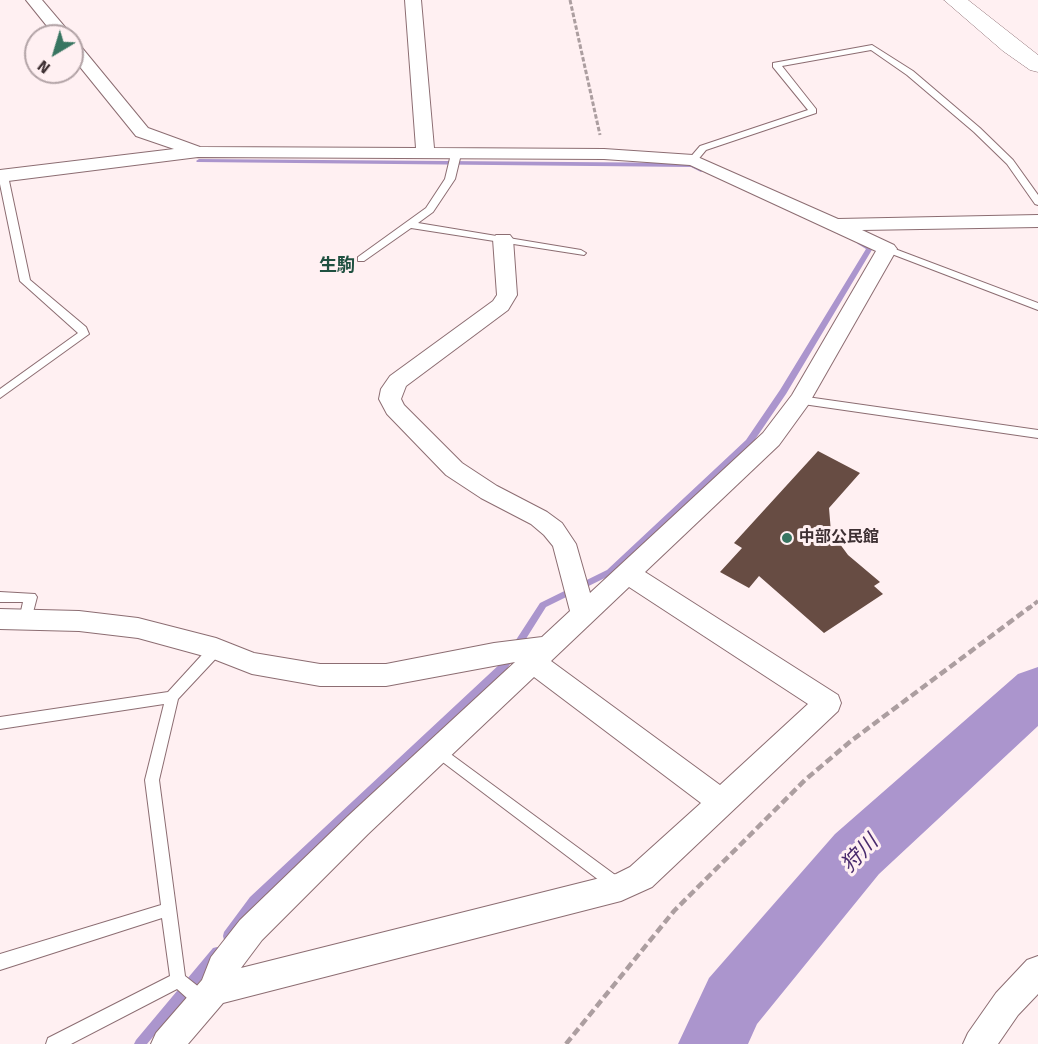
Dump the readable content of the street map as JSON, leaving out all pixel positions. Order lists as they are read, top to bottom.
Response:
{
  "districts": ["生駒"],
  "water": ["狩川"],
  "places": ["中部公民館"],
  "north": "bottom left"
}
